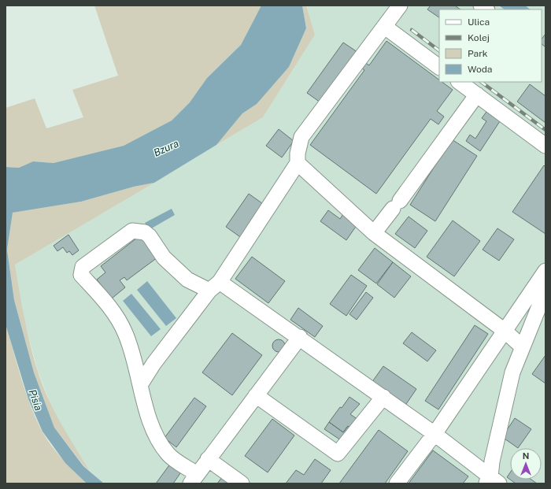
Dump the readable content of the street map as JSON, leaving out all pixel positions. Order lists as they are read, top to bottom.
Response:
{
  "water": ["Bzura", "Pisia"],
  "legend": [
    "Ulica",
    "Kolej",
    "Park",
    "Woda"
  ],
  "north": "top"
}
